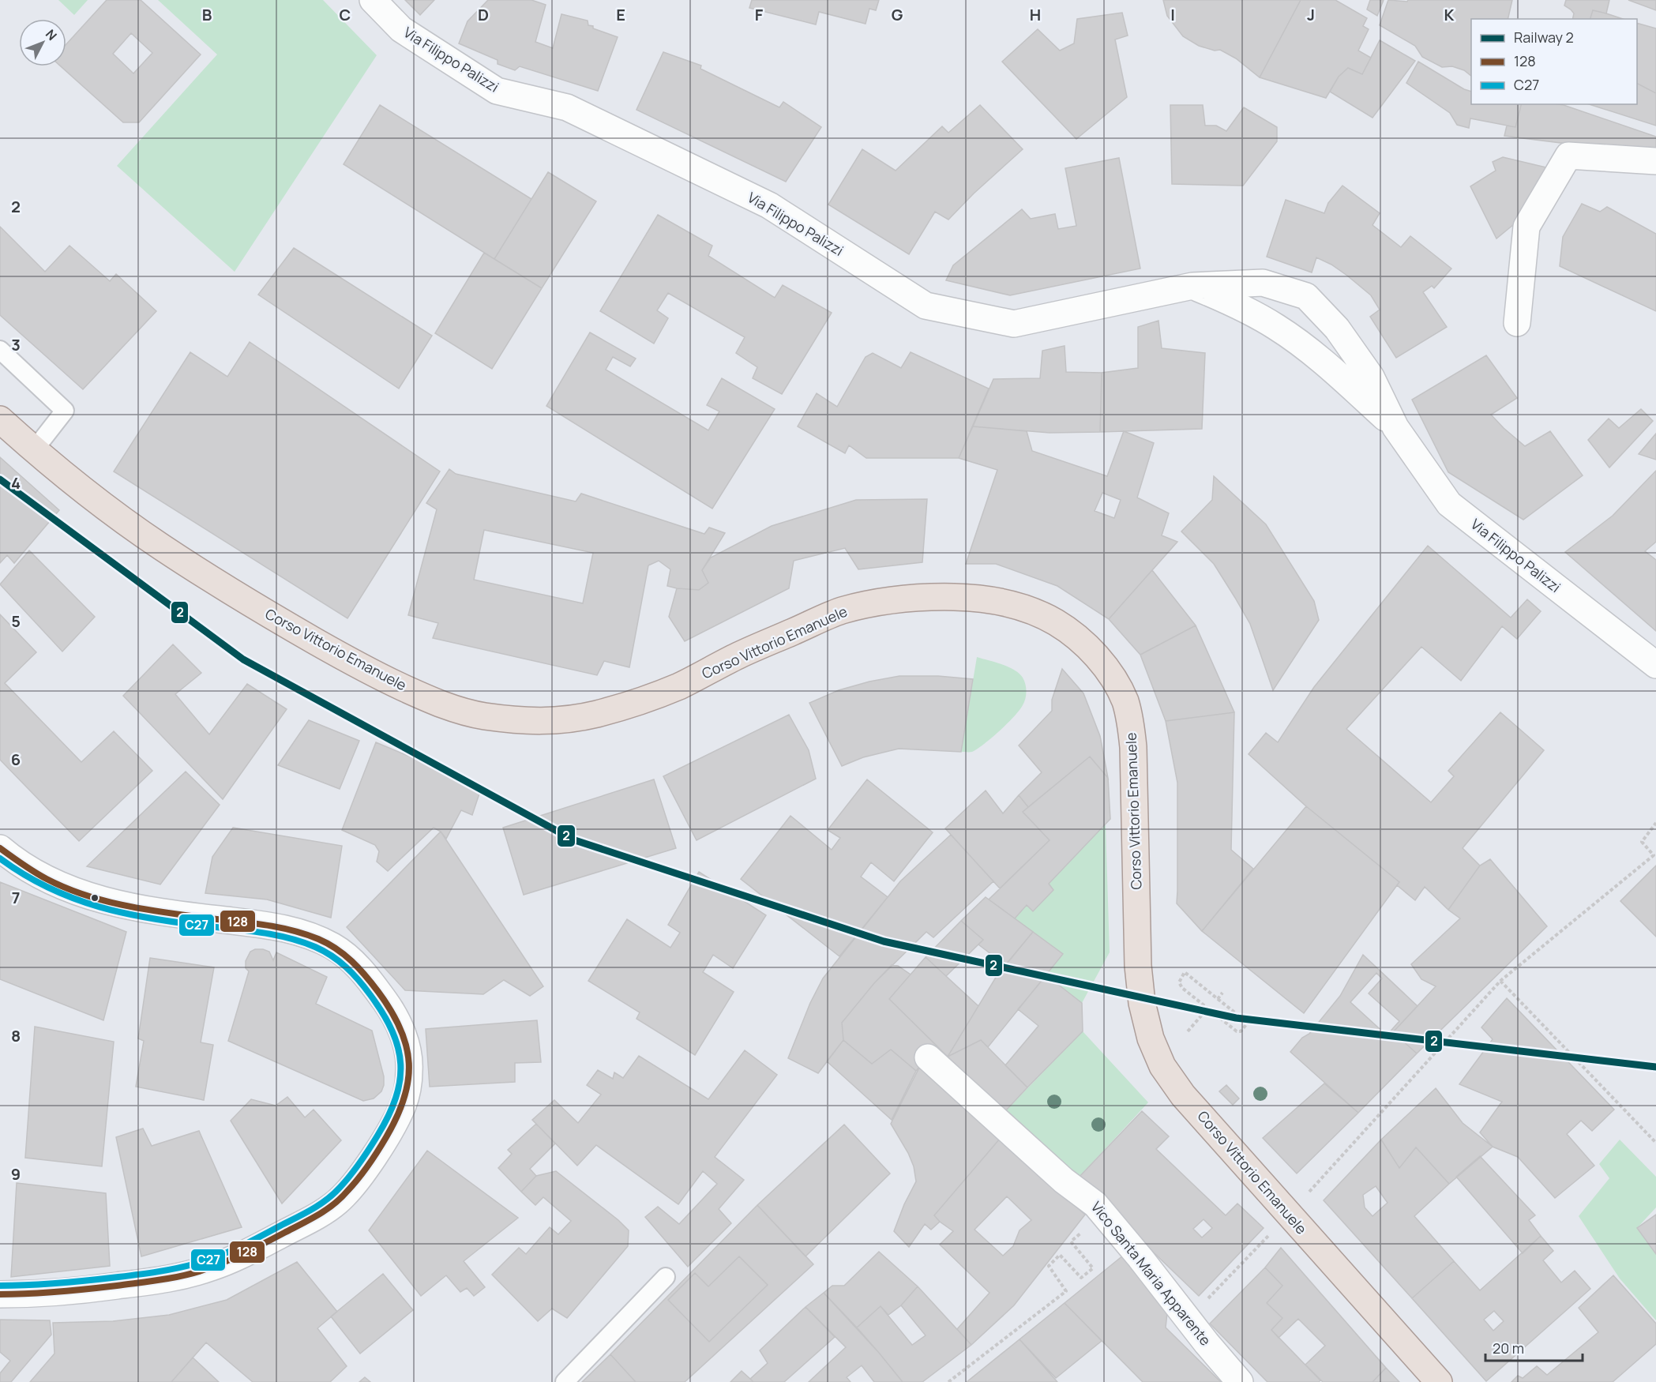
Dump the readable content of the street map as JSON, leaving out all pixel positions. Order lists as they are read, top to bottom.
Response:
{
  "streets": {
    "main road": ["Corso Vittorio Emanuele"],
    "street": ["Via Filippo Palizzi", "Vico Santa Maria Apparente"]
  },
  "lines": ["rail line 2", "transit line 128", "transit line C27"],
  "legend": ["Railway 2", "128", "C27"],
  "scale_bar": "20 m",
  "north": "top right",
  "grid": {
    "columns": [
      "B",
      "C",
      "D",
      "E",
      "F",
      "G",
      "H",
      "I",
      "J",
      "K"
    ],
    "rows": [
      "2",
      "3",
      "4",
      "5",
      "6",
      "7",
      "8",
      "9"
    ]
  }
}
